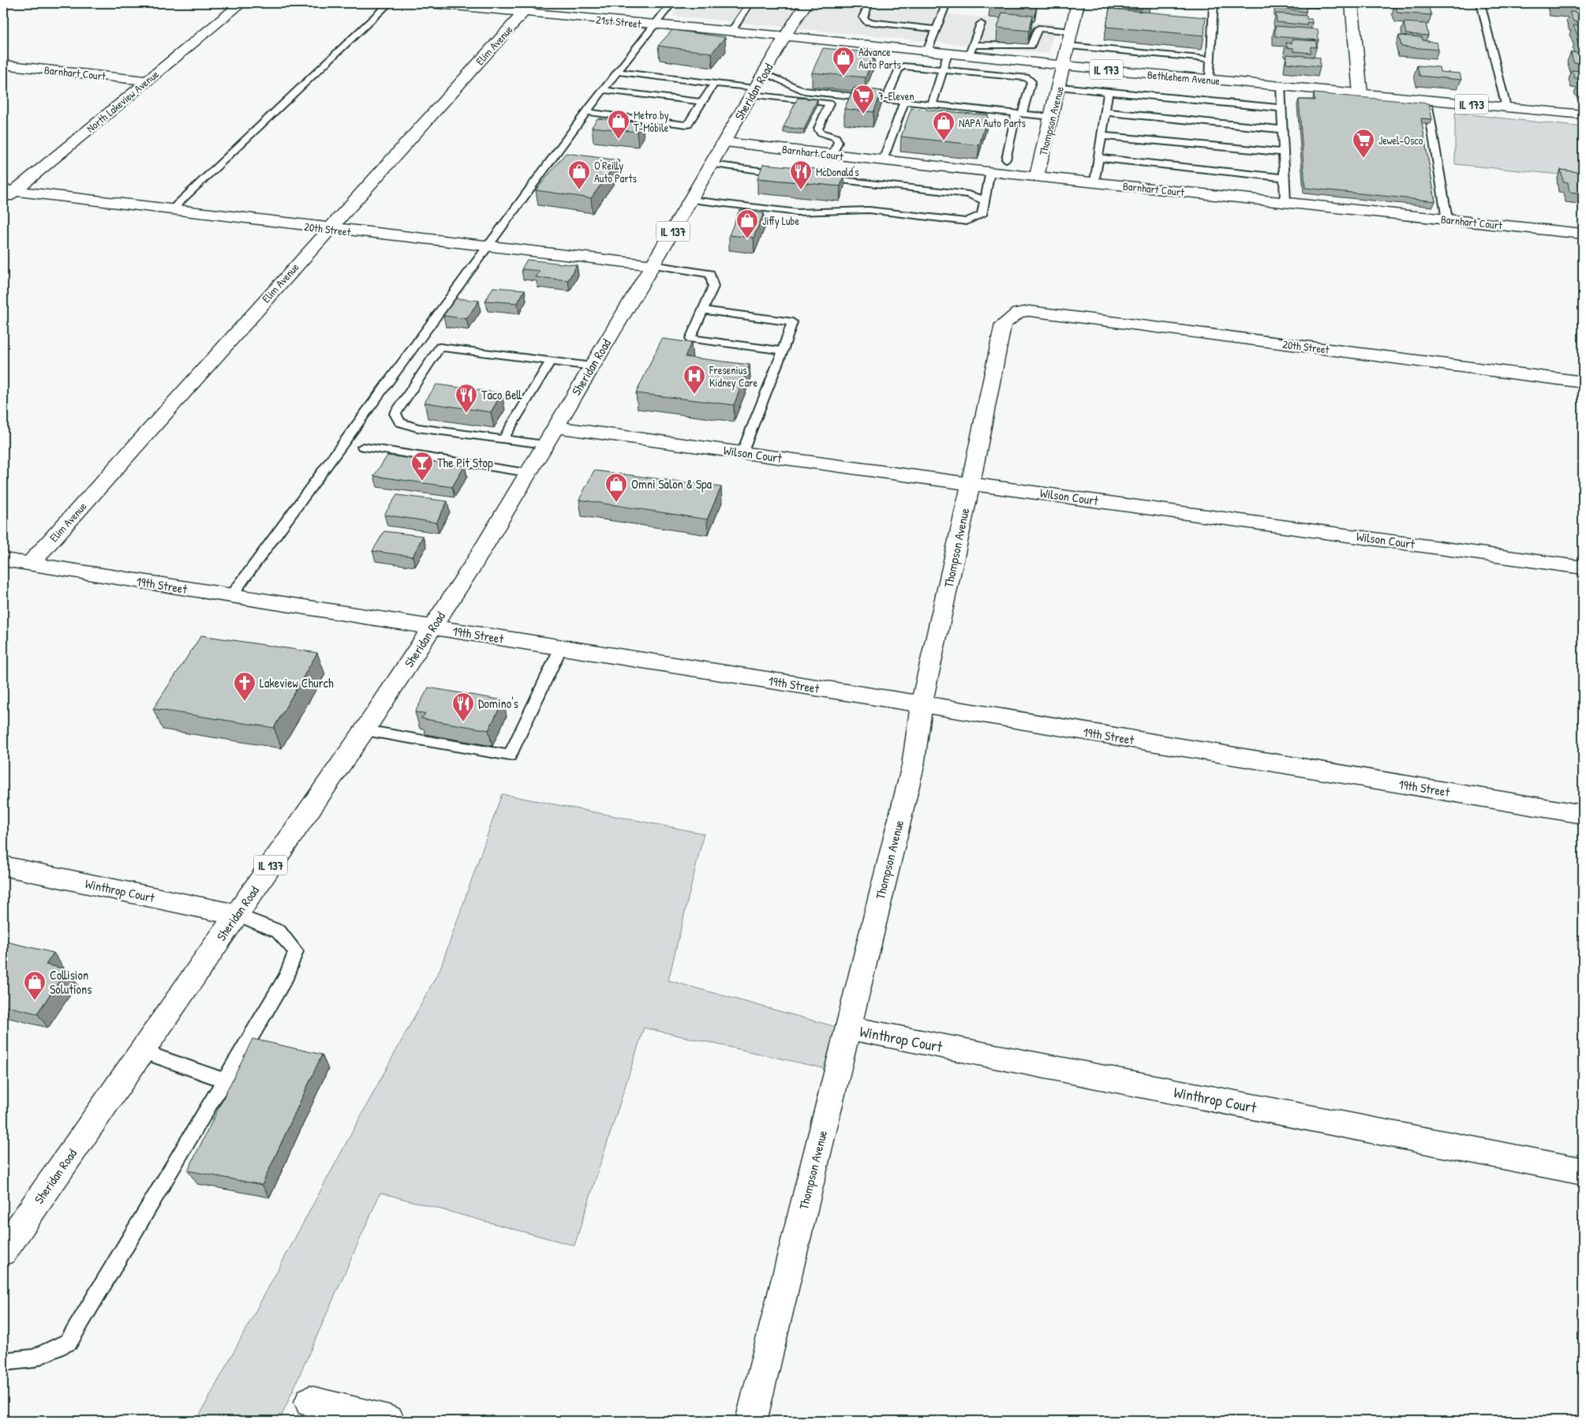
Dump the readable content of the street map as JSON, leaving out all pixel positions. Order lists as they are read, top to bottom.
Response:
{
  "streets": {
    "street": [
      "21st Street",
      "Elim Avenue",
      "IL 173",
      "Barnhart Court",
      "Bethlehem Avenue",
      "Sheridan Road",
      "North Lakeview Avenue",
      "Thompson Avenue",
      "20th Street",
      "IL 137",
      "Wilson Court",
      "19th Street",
      "Winthrop Court"
    ]
  },
  "crossings": [
    ["21st Street", "Elim Avenue"],
    ["21st Street", "Bethlehem Avenue"],
    ["21st Street", "Sheridan Road"],
    ["Elim Avenue", "20th Street"],
    ["Elim Avenue", "19th Street"],
    ["Barnhart Court", "Sheridan Road"],
    ["Barnhart Court", "North Lakeview Avenue"],
    ["Barnhart Court", "Thompson Avenue"],
    ["Bethlehem Avenue", "Sheridan Road"],
    ["Bethlehem Avenue", "Thompson Avenue"],
    ["Sheridan Road", "20th Street"],
    ["Sheridan Road", "Wilson Court"],
    ["Sheridan Road", "19th Street"],
    ["Sheridan Road", "Winthrop Court"],
    ["North Lakeview Avenue", "20th Street"],
    ["Thompson Avenue", "20th Street"],
    ["Thompson Avenue", "Wilson Court"],
    ["Thompson Avenue", "19th Street"],
    ["Thompson Avenue", "Winthrop Court"]
  ],
  "places": {
    "shop": [
      "Advance Auto Parts",
      "Metro by T-Mobile",
      "NAPA Auto Parts",
      "O'Reilly Auto Parts",
      "Jiffy Lube",
      "Omni Salon & Spa",
      "Collision Solutions"
    ],
    "supermarket": ["7-Eleven", "Jewel-Osco"],
    "restaurant": ["McDonald's", "Taco Bell", "Domino's"],
    "hospital": ["Fresenius Kidney Care"],
    "bar": ["The Pit Stop"],
    "church": ["Lakeview Church"]
  }
}
